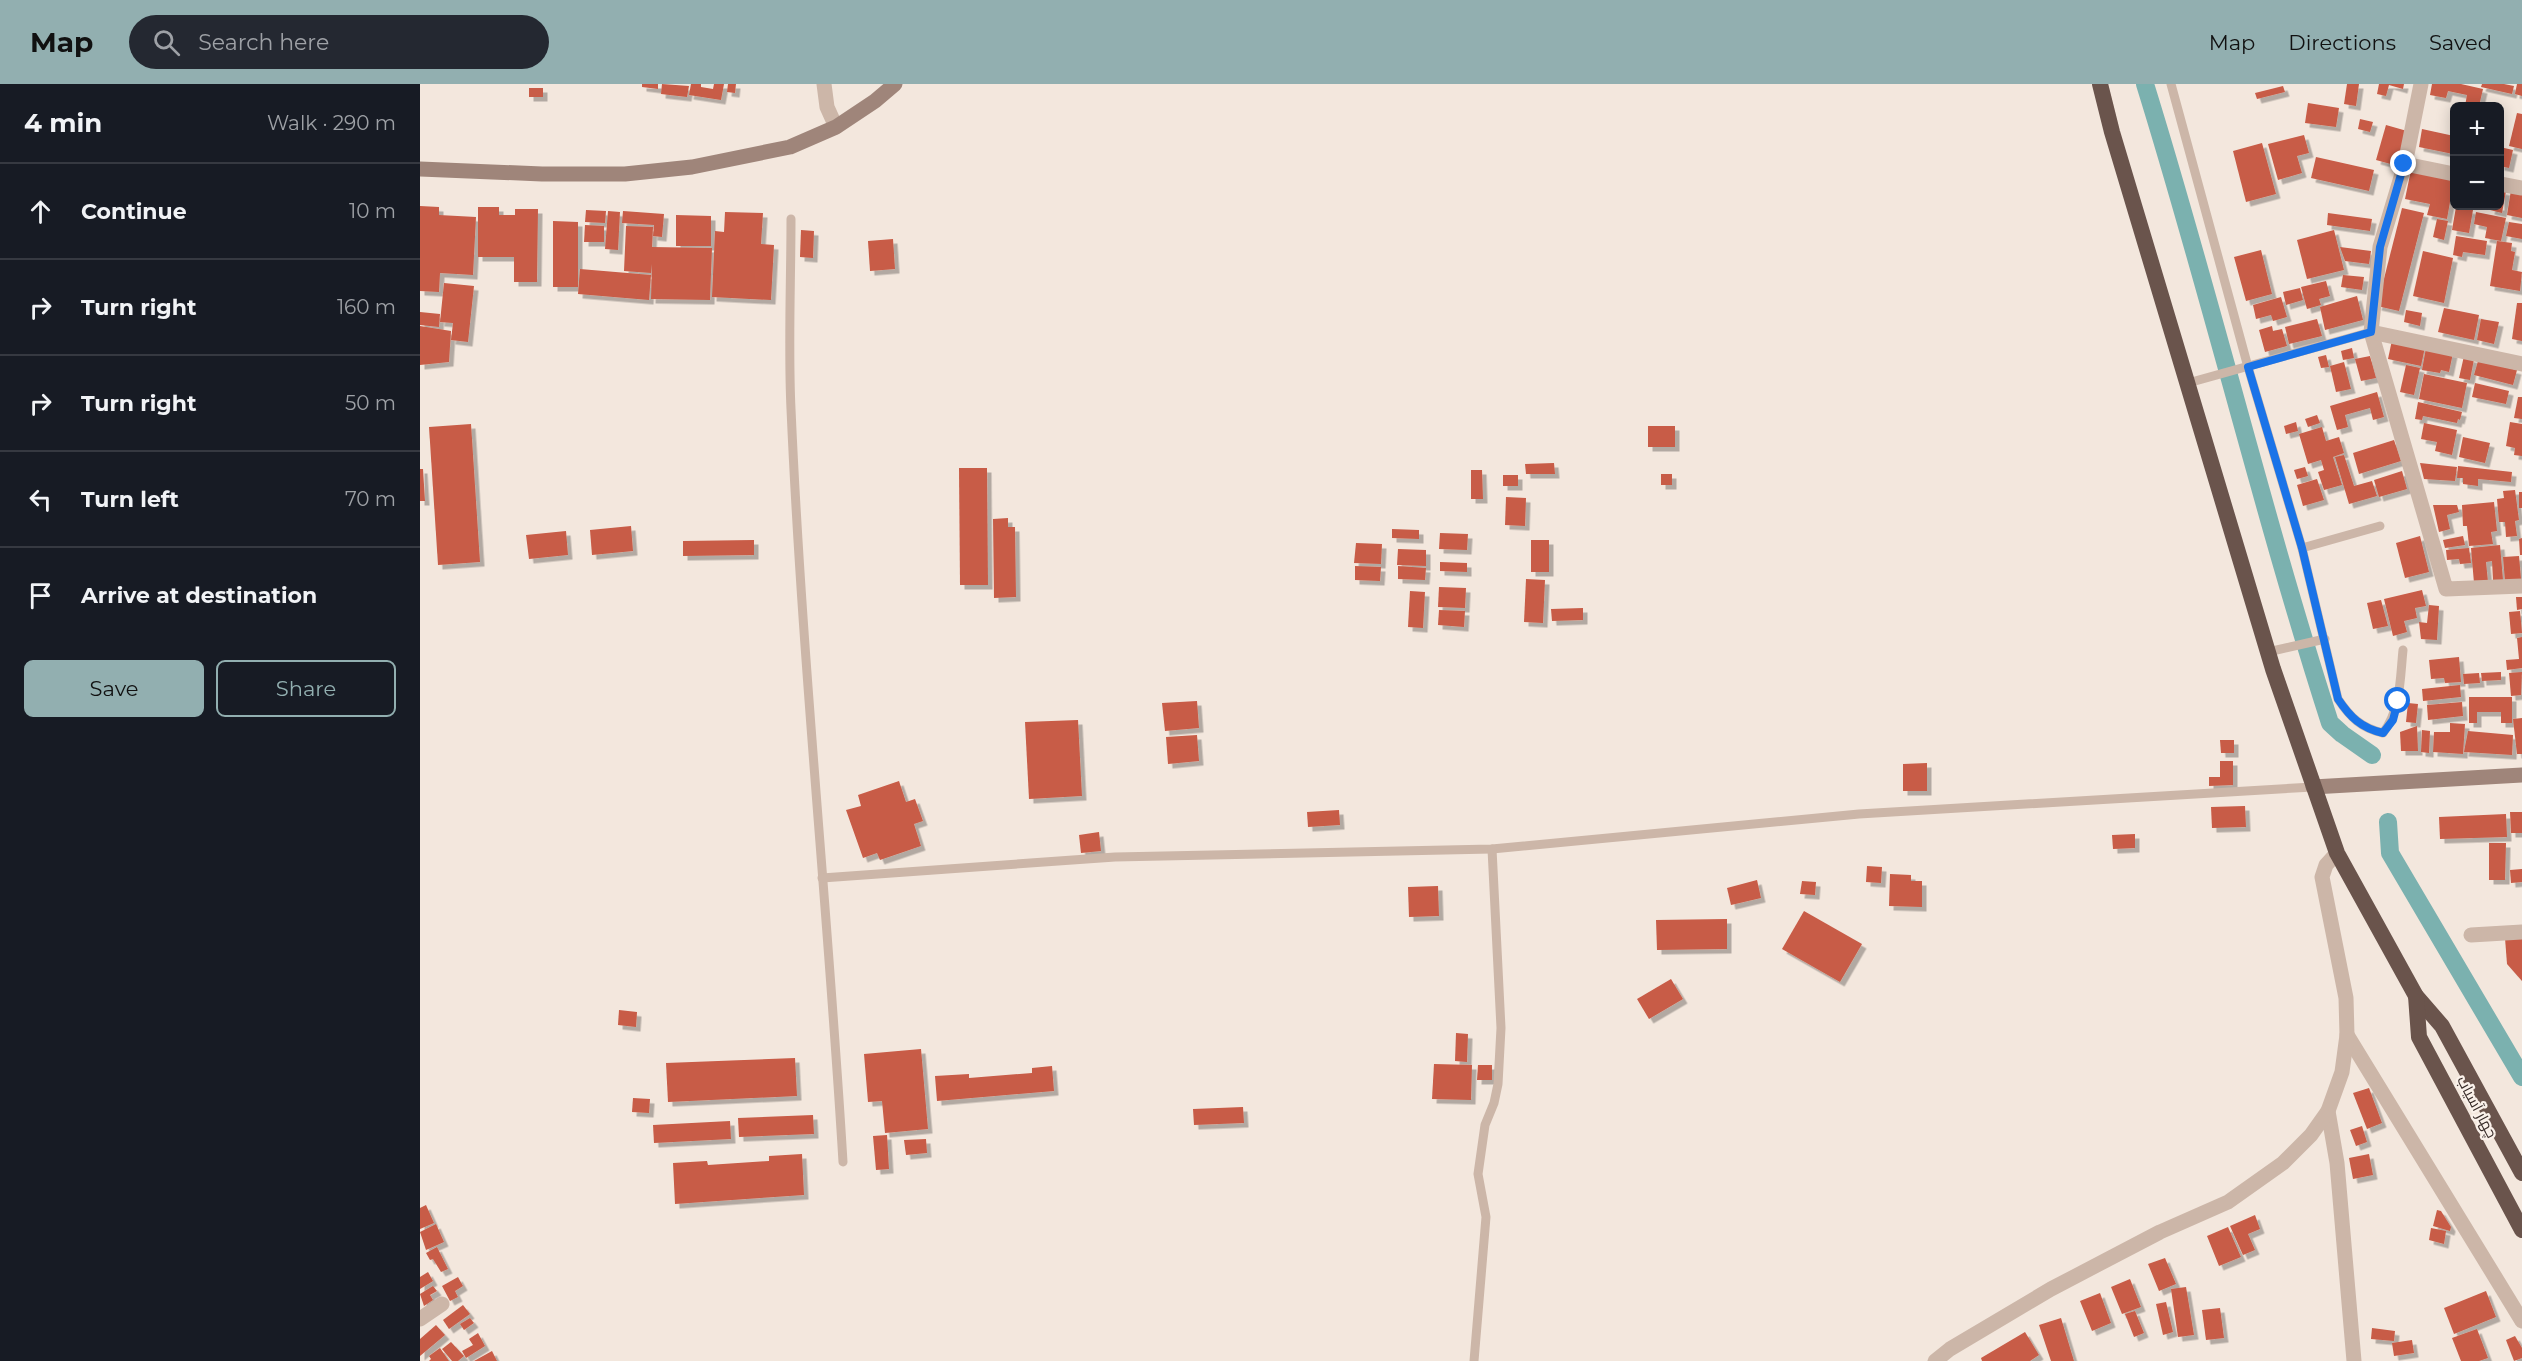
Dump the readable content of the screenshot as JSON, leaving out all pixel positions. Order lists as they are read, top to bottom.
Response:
{
  "streets": {
    "highway": ["چهار آسیاب"]
  },
  "page": {
    "header": "Map",
    "search": "Search here",
    "nav": ["Map", "Directions", "Saved"],
    "heading": ["4 min", "Walk · 290 m"],
    "map_buttons": ["+", "−"],
    "list": [
      ["Continue", "10 m"],
      ["Turn right", "160 m"],
      ["Turn right", "50 m"],
      ["Turn left", "70 m"],
      "Arrive at destination"
    ],
    "buttons": ["Save", "Share"]
  }
}
